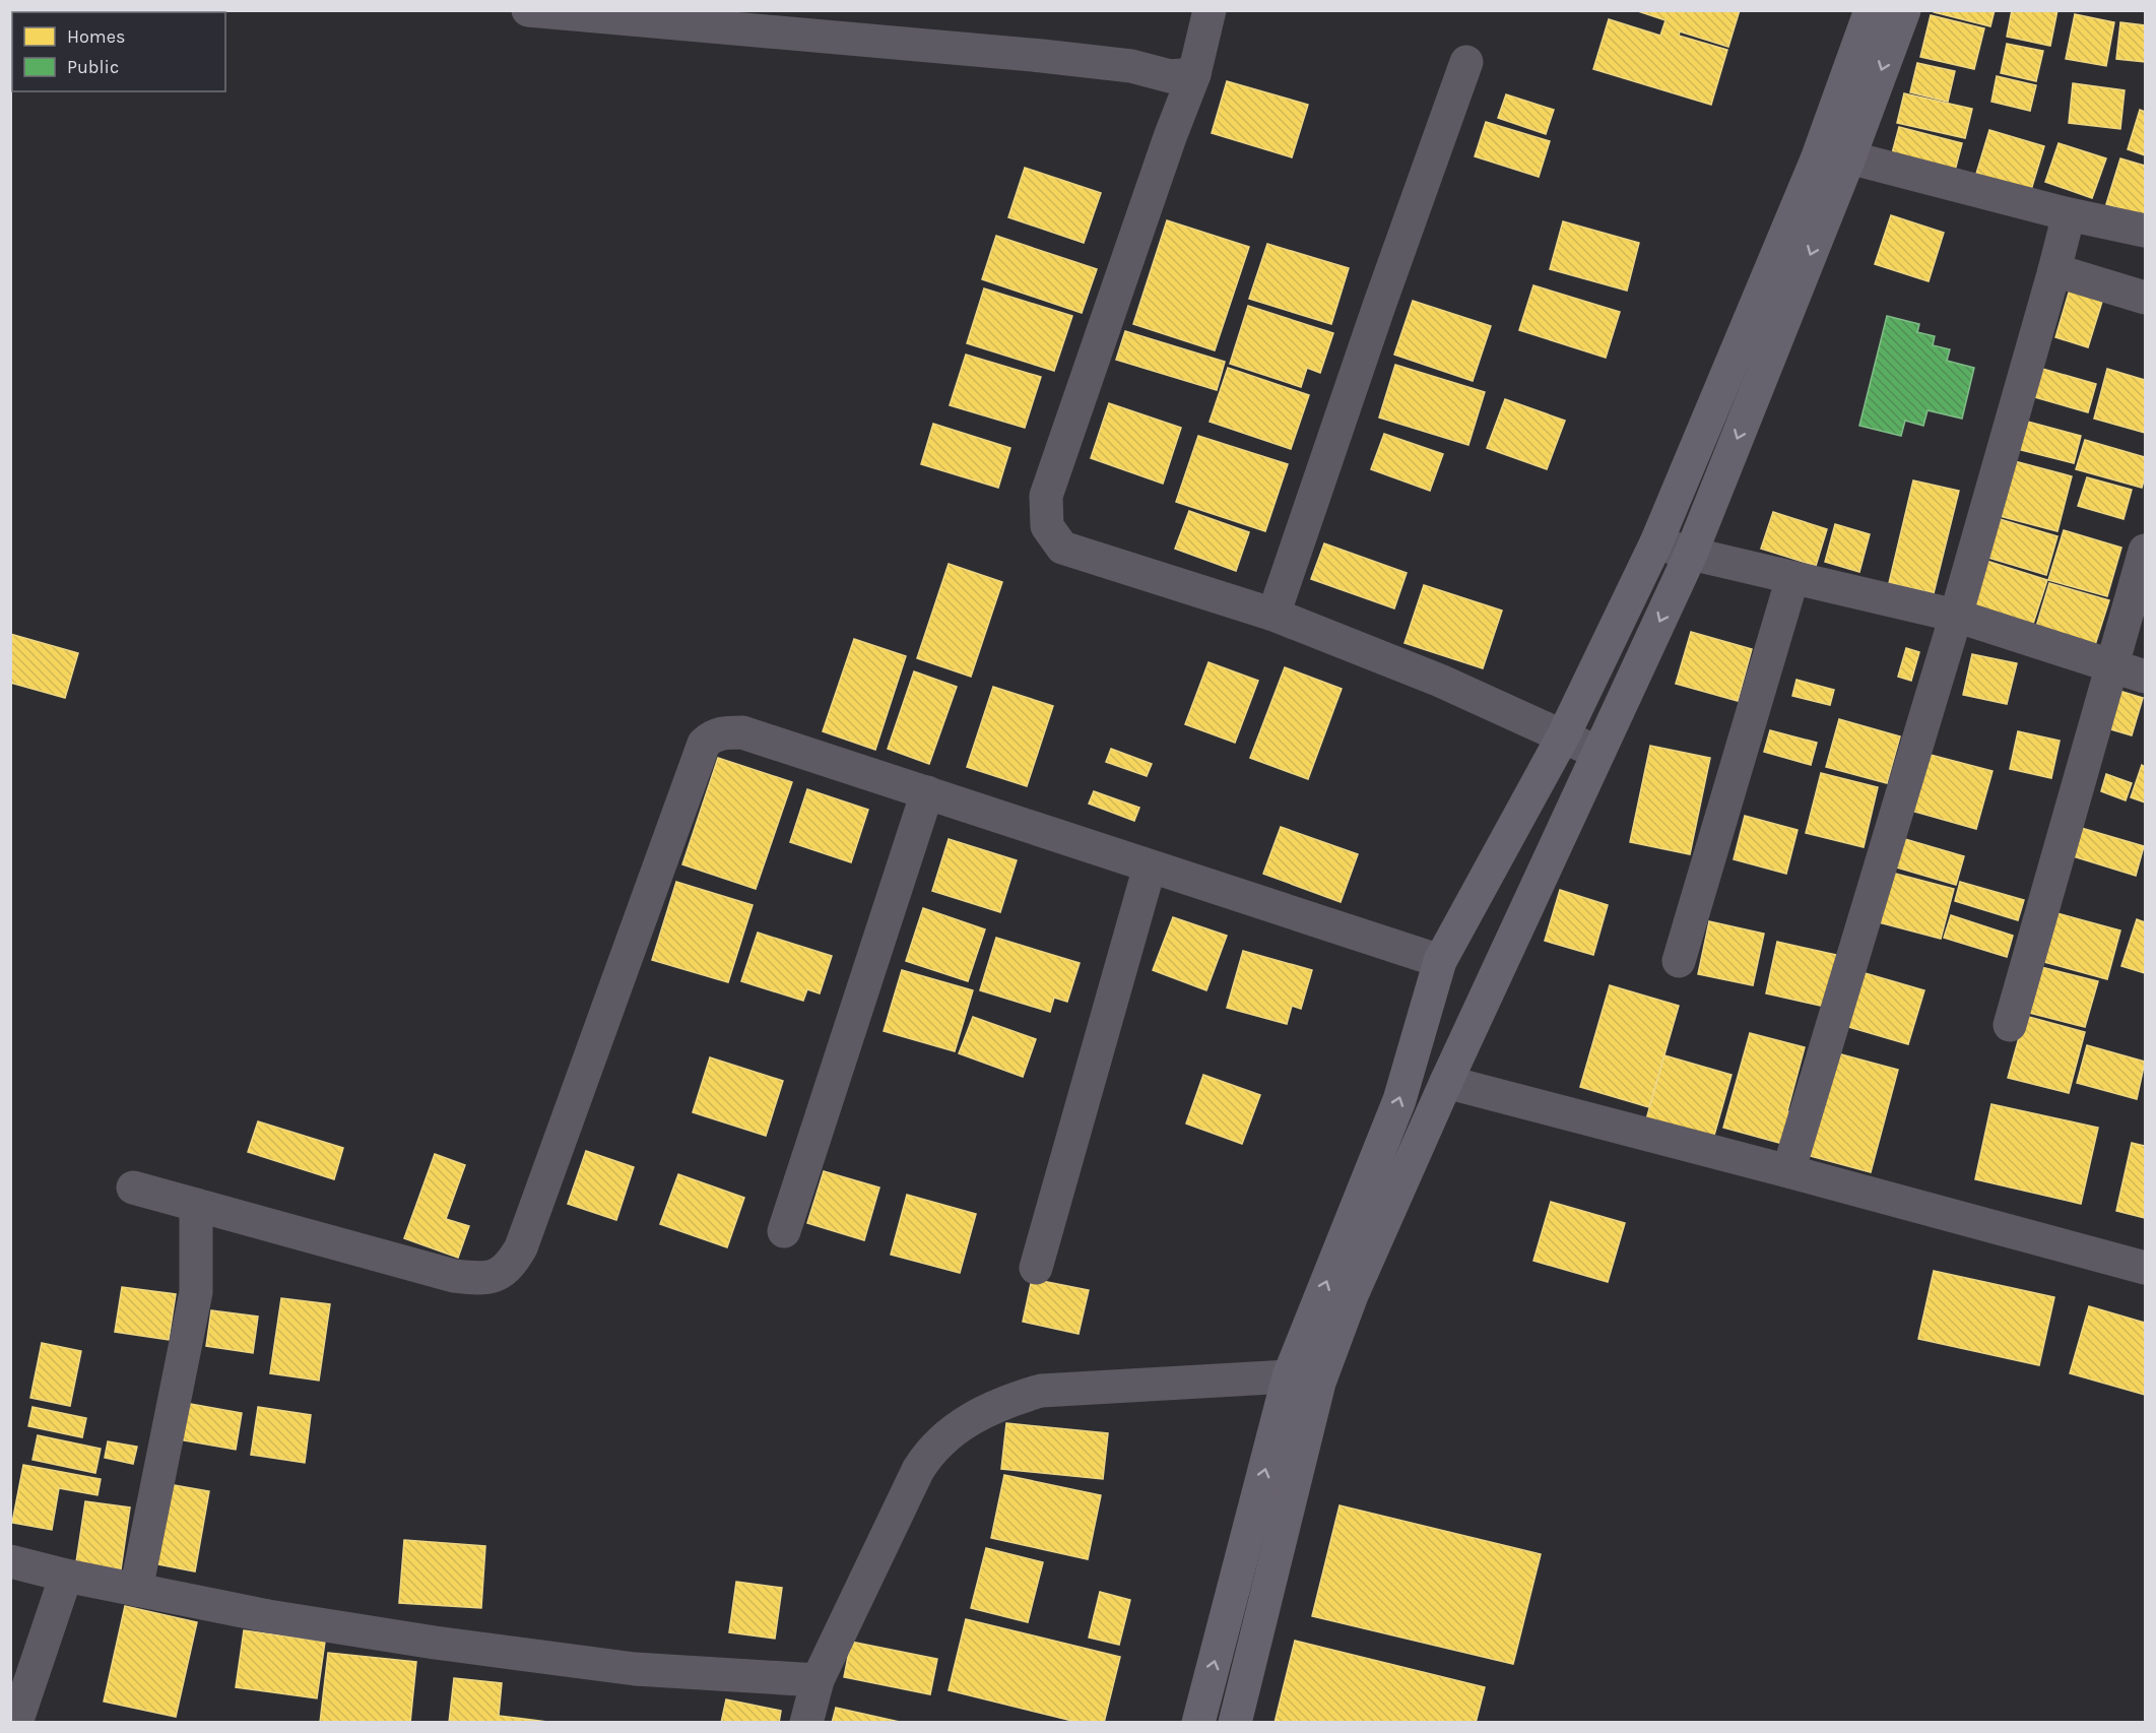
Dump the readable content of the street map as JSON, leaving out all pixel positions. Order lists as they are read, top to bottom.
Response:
{
  "legend": ["Homes", "Public"]
}
